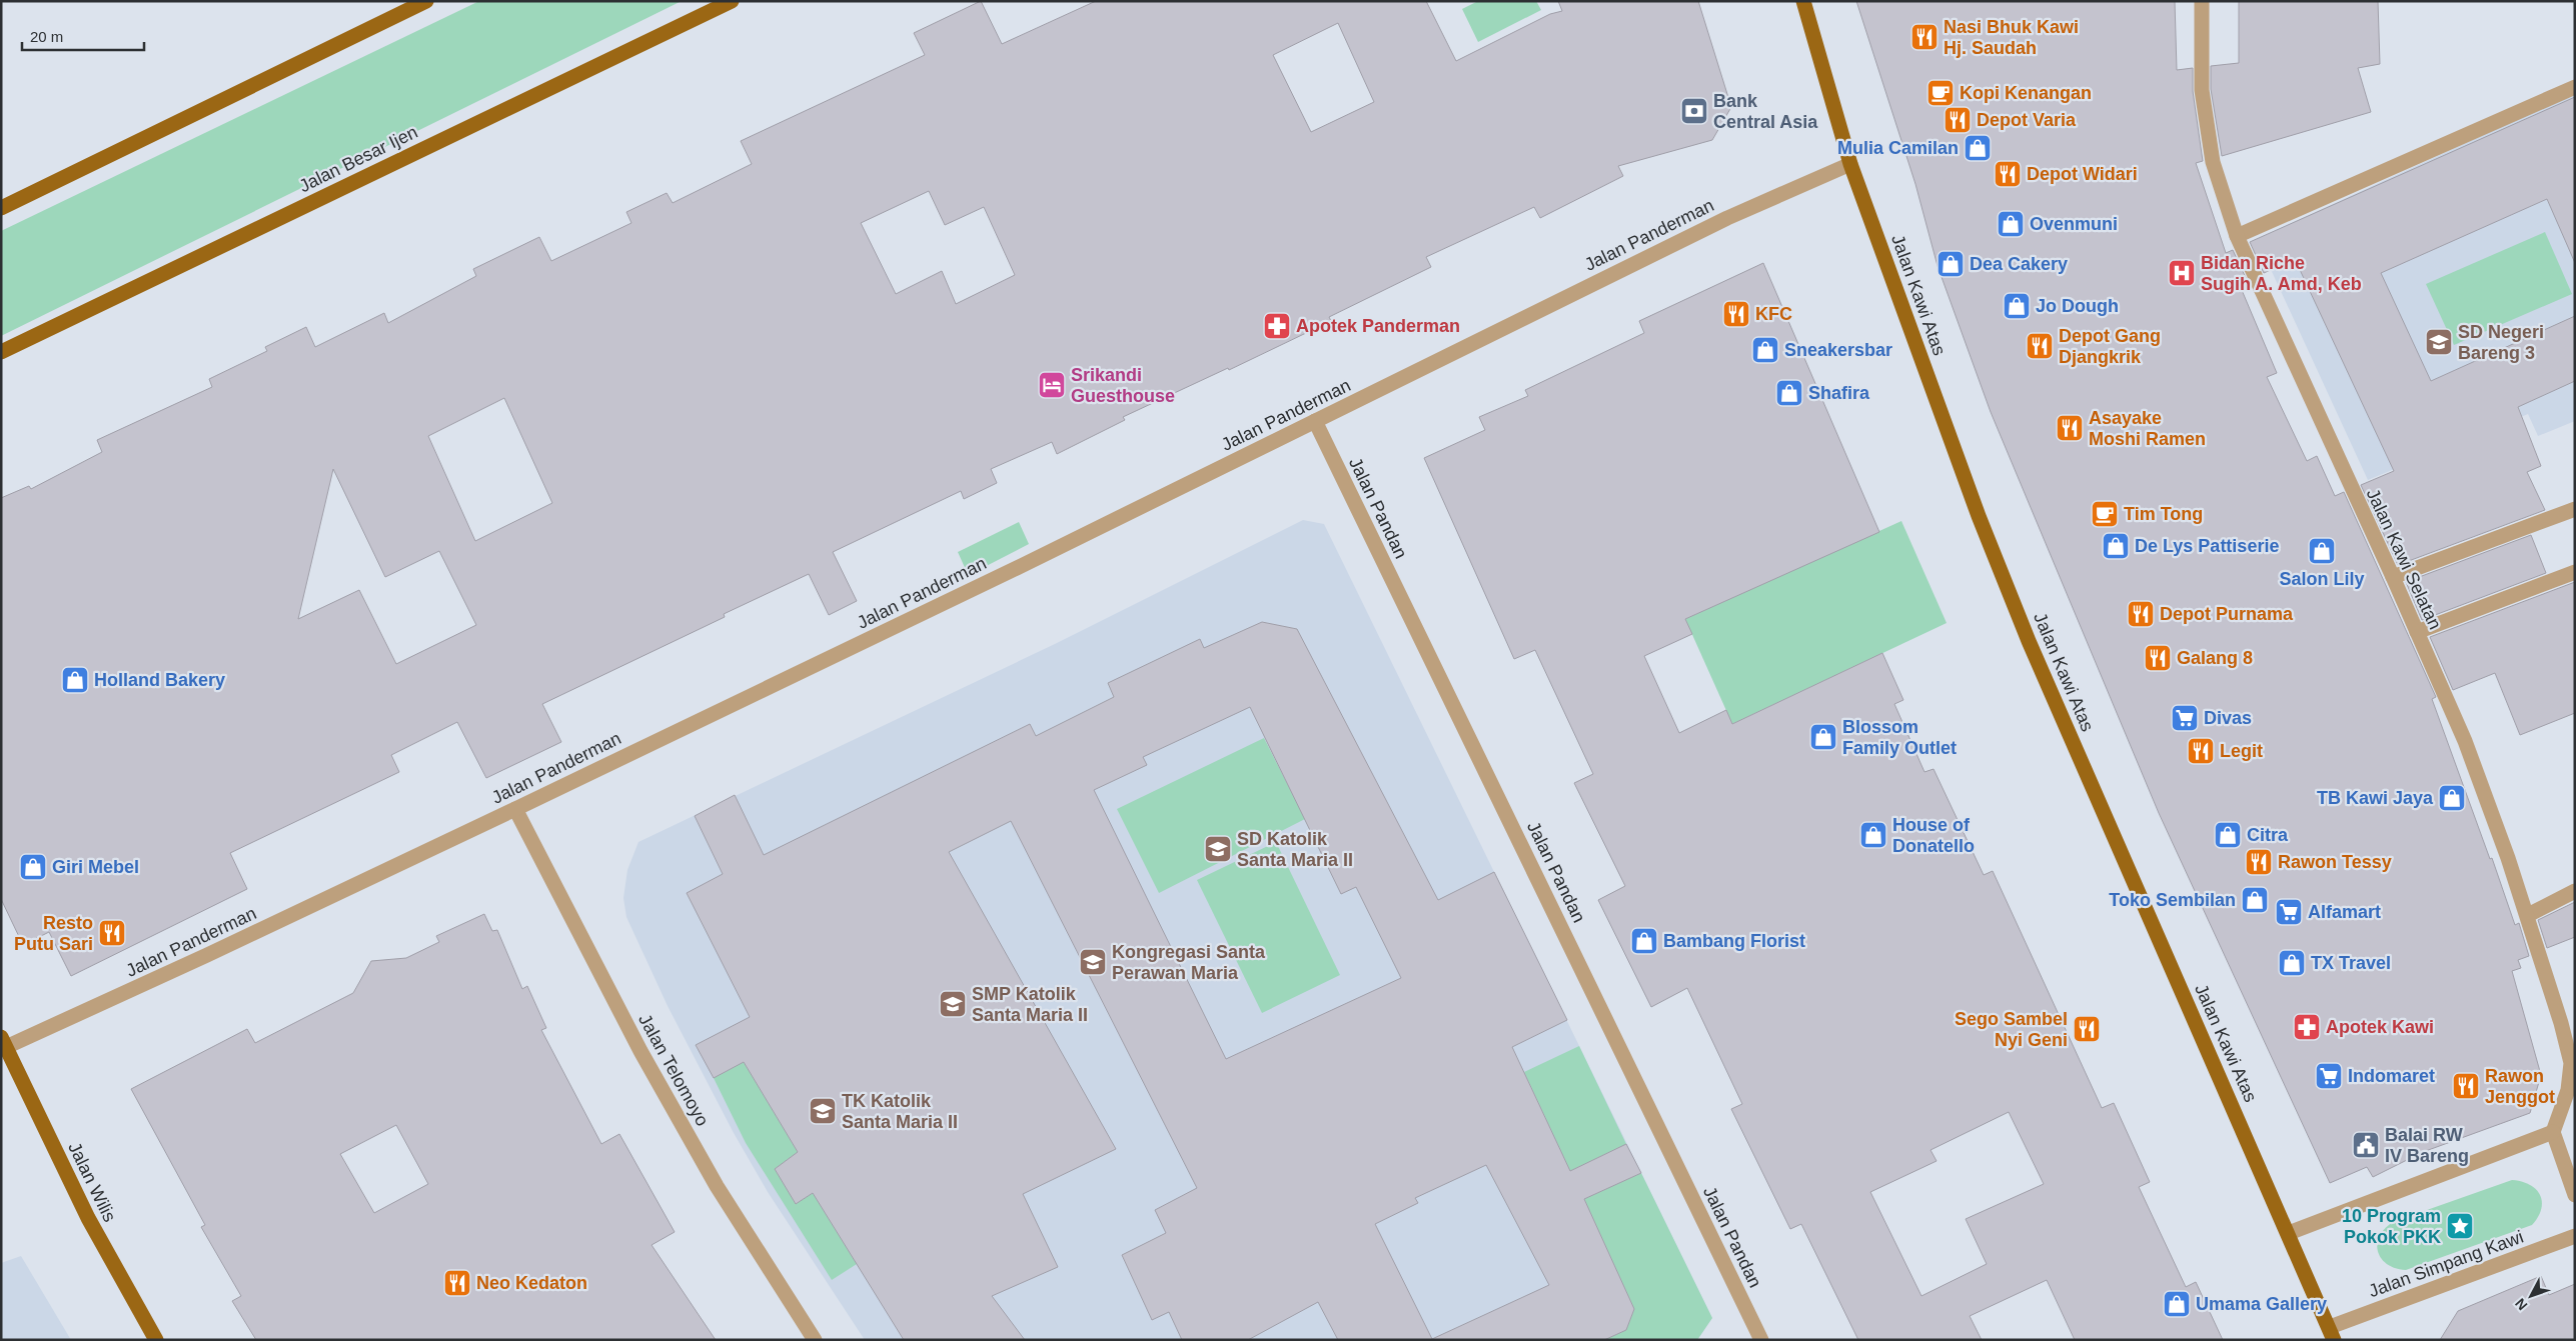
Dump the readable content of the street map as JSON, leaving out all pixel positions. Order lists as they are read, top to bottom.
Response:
{
  "streets": {
    "main road": ["Jalan Besar Ijen", "Jalan Kawi Atas", "Jalan Wilis"],
    "street": [
      "Jalan Panderman",
      "Jalan Pandan",
      "Jalan Kawi Selatan",
      "Jalan Telomoyo",
      "Jalan Simpang Kawi"
    ]
  },
  "crossings": [
    ["Jalan Panderman", "Jalan Kawi Atas"],
    ["Jalan Panderman", "Jalan Pandan"],
    ["Jalan Panderman", "Jalan Telomoyo"],
    ["Jalan Panderman", "Jalan Wilis"],
    ["Jalan Kawi Atas", "Jalan Simpang Kawi"]
  ],
  "places": {
    "restaurant": [
      "Nasi Bhuk Kawi Hj. Saudah",
      "Depot Varia",
      "Depot Widari",
      "KFC",
      "Depot Gang Djangkrik",
      "Asayake Moshi Ramen",
      "Depot Purnama",
      "Galang 8",
      "Legit",
      "Rawon Tessy",
      "Resto Putu Sari",
      "Sego Sambel Nyi Geni",
      "Rawon Jenggot",
      "Neo Kedaton"
    ],
    "cafe": ["Kopi Kenangan", "Tim Tong"],
    "bank": ["Bank Central Asia"],
    "shop": [
      "Mulia Camilan",
      "Ovenmuni",
      "Dea Cakery",
      "Jo Dough",
      "Sneakersbar",
      "Shafira",
      "De Lys Pattiserie",
      "Salon Lily",
      "Holland Bakery",
      "Blossom Family Outlet",
      "TB Kawi Jaya",
      "House of Donatello",
      "Citra",
      "Giri Mebel",
      "Toko Sembilan",
      "Bambang Florist",
      "TX Travel",
      "Umama Gallery"
    ],
    "hospital": ["Bidan Riche Sugih A. Amd, Keb"],
    "pharmacy": ["Apotek Panderman", "Apotek Kawi"],
    "school or university": [
      "SD Negeri Bareng 3",
      "SD Katolik Santa Maria II",
      "Kongregasi Santa Perawan Maria",
      "SMP Katolik Santa Maria II",
      "TK Katolik Santa Maria II"
    ],
    "hotel": ["Srikandi Guesthouse"],
    "supermarket": ["Divas", "Alfamart", "Indomaret"],
    "public building": ["Balai RW IV Bareng"],
    "place": ["10 Program Pokok PKK"]
  },
  "scale_bar": "20 m",
  "north": "bottom left"
}
